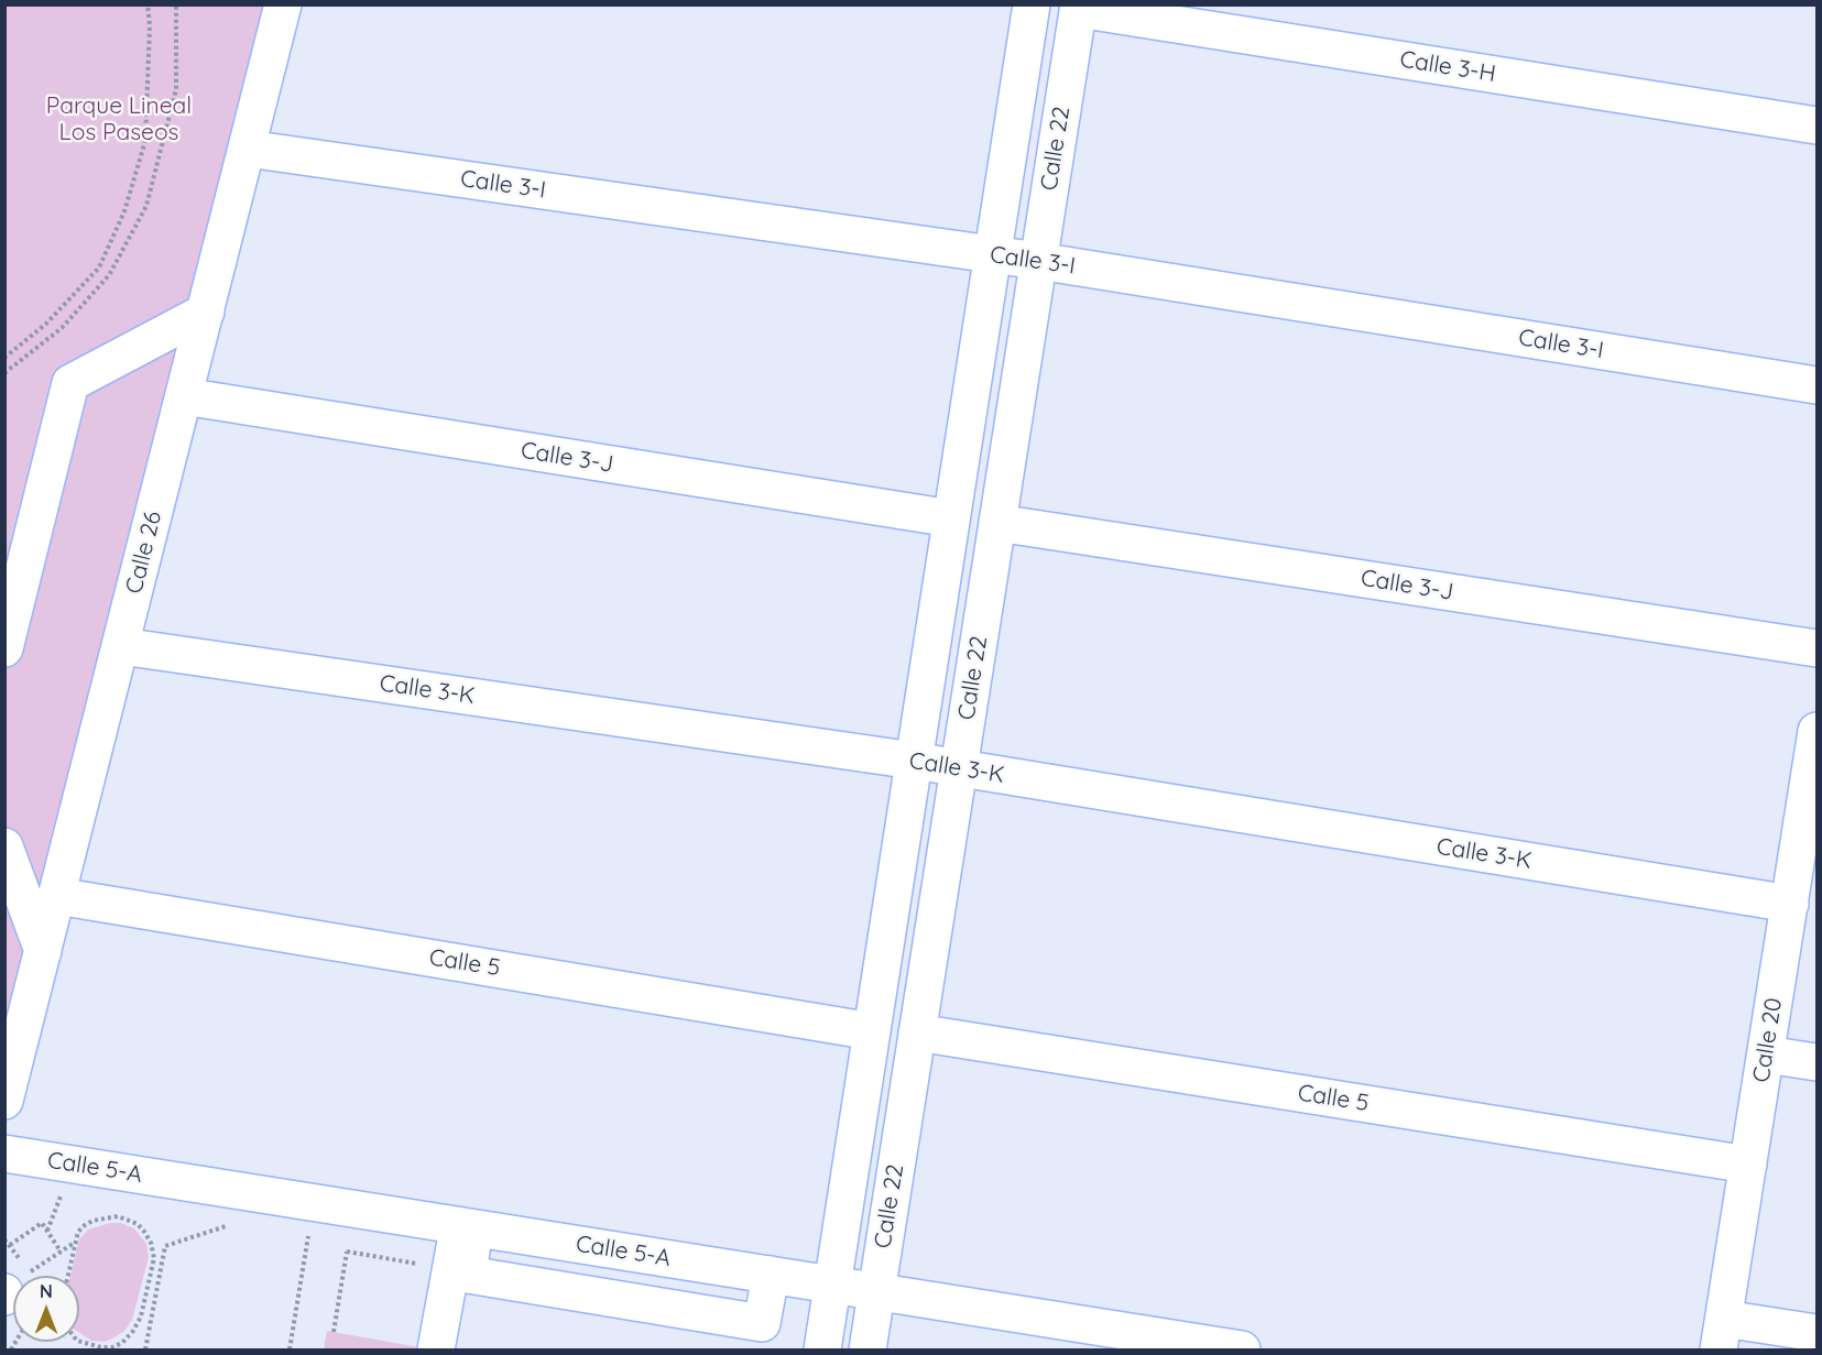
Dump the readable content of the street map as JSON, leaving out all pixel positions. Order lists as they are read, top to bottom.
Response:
{
  "streets": {
    "street": [
      "Calle 3-H",
      "Calle 22",
      "Calle 3-I",
      "Calle 3-J",
      "Calle 26",
      "Calle 3-K",
      "Calle 5",
      "Calle 20",
      "Calle 5-A"
    ]
  },
  "crossings": [
    ["Calle 3-H", "Calle 22"],
    ["Calle 22", "Calle 3-I"],
    ["Calle 22", "Calle 3-J"],
    ["Calle 22", "Calle 3-K"],
    ["Calle 22", "Calle 5"],
    ["Calle 22", "Calle 5-A"],
    ["Calle 3-I", "Calle 26"],
    ["Calle 3-J", "Calle 26"],
    ["Calle 26", "Calle 3-K"],
    ["Calle 26", "Calle 5"],
    ["Calle 3-K", "Calle 20"],
    ["Calle 5", "Calle 20"]
  ],
  "parks": ["Parque Lineal Los Paseos"],
  "north": "top"
}
